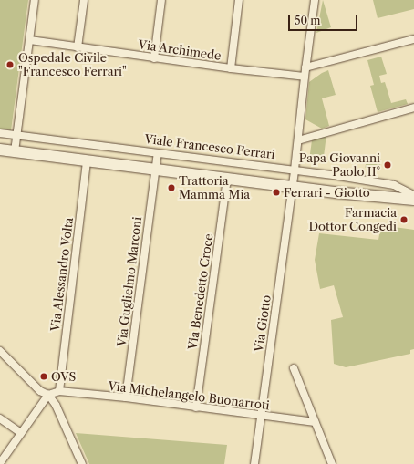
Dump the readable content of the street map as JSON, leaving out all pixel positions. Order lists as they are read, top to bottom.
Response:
{
  "streets": {
    "street": [
      "Via Archimede",
      "Viale Francesco Ferrari",
      "Via Alessandro Volta",
      "Via Guglielmo Marconi",
      "Via Benedetto Croce",
      "Via Giotto",
      "Via Michelangelo Buonarroti"
    ]
  },
  "crossings": [
    ["Via Archimede", "Via Giotto"],
    ["Viale Francesco Ferrari", "Via Guglielmo Marconi"],
    ["Viale Francesco Ferrari", "Via Giotto"],
    ["Via Alessandro Volta", "Via Michelangelo Buonarroti"],
    ["Via Guglielmo Marconi", "Via Michelangelo Buonarroti"],
    ["Via Benedetto Croce", "Via Michelangelo Buonarroti"],
    ["Via Giotto", "Via Michelangelo Buonarroti"]
  ],
  "places": [
    "Ospedale Civile \"Francesco Ferrari\"",
    "Papa Giovanni Paolo II°",
    "Trattoria Mamma Mia",
    "Ferrari - Giotto",
    "Farmacia Dottor Congedi",
    "OVS"
  ],
  "scale_bar": "50 m"
}
